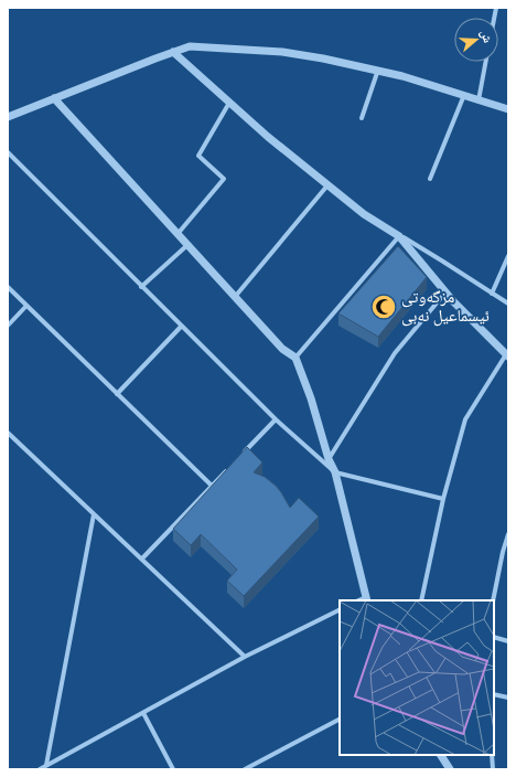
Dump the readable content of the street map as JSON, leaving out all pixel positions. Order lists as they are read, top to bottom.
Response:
{
  "places": {
    "mosque": ["مزگەوتی ئیسماعیل نەبی"]
  },
  "north": "right"
}
